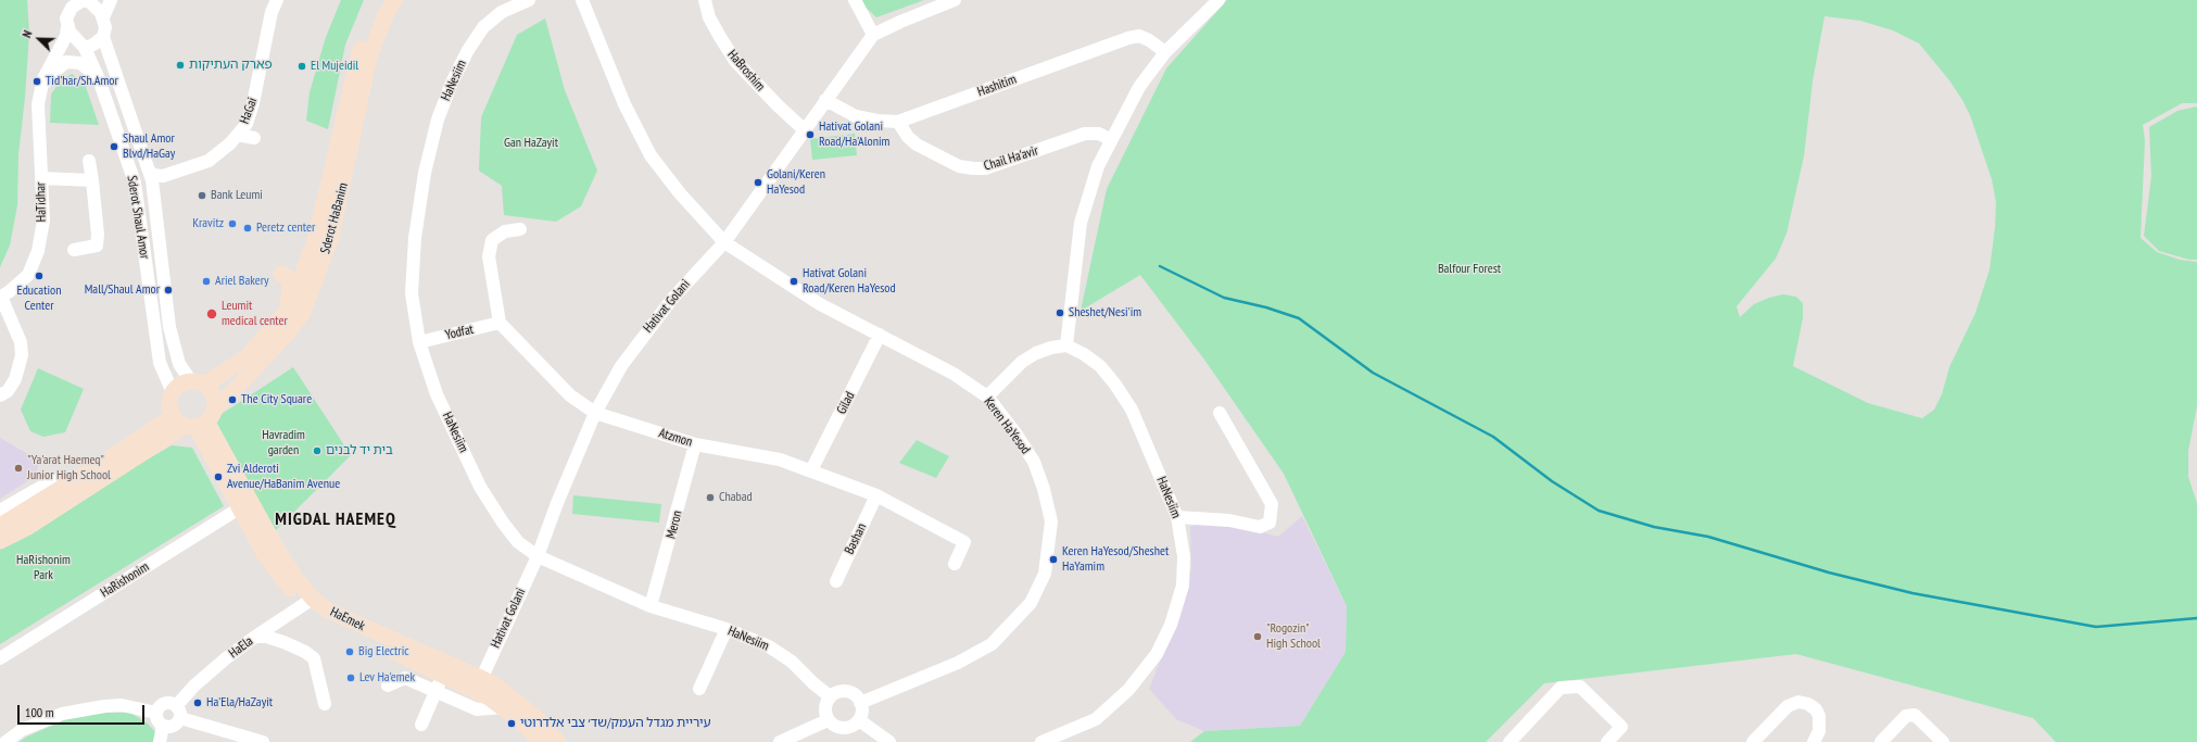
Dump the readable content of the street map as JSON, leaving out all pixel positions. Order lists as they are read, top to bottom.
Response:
{
  "streets": {
    "main road": ["Sderot HaBanim", "HaEmek"],
    "street": [
      "HaBroshim",
      "HaNesiim",
      "Hashitim",
      "HaGai",
      "Chail Ha'avir",
      "HaTidhar",
      "Sderot Shaul Amor",
      "Hativat Golani",
      "Yodfat",
      "Gilad",
      "Keren HaYesod",
      "Atzmon",
      "Meron",
      "Bashan",
      "HaRishonim",
      "HaEla"
    ]
  },
  "crossings": [
    ["HaBroshim", "Hativat Golani"],
    ["HaNesiim", "Hativat Golani"],
    ["HaNesiim", "Yodfat"],
    ["HaNesiim", "Keren HaYesod"],
    ["HaNesiim", "Meron"],
    ["Hashitim", "Chail Ha'avir"],
    ["Hashitim", "Hativat Golani"],
    ["HaTidhar", "Sderot Shaul Amor"],
    ["Sderot Shaul Amor", "Sderot HaBanim"],
    ["Sderot Shaul Amor", "HaEmek"],
    ["Sderot HaBanim", "HaEmek"],
    ["Hativat Golani", "Keren HaYesod"],
    ["Hativat Golani", "Atzmon"],
    ["Hativat Golani", "HaEmek"],
    ["Yodfat", "Atzmon"],
    ["Gilad", "Keren HaYesod"],
    ["Gilad", "Atzmon"],
    ["Atzmon", "Meron"],
    ["Atzmon", "Bashan"],
    ["HaRishonim", "HaEmek"],
    ["HaEmek", "HaEla"]
  ],
  "districts": ["MIGDAL HAEMEQ"],
  "parks": [
    "Gan HaZayit",
    "Balfour Forest",
    "Havradim garden",
    "HaRishonim Park"
  ],
  "places": [
    "פארק העתיקות",
    "El Mujeidil",
    "Tid'har/Sh.Amor",
    "Hativat Golani Road/Ha'Alonim",
    "Shaul Amor Blvd/HaGay",
    "Golani/Keren HaYesod",
    "Bank Leumi",
    "Kravitz",
    "Peretz center",
    "Education Center",
    "Ariel Bakery",
    "Hativat Golani Road/Keren HaYesod",
    "Mall/Shaul Amor",
    "Sheshet/Nesi'im",
    "Leumit medical center",
    "The City Square",
    "בית יד לבנים",
    "\"Ya'arat Haemeq\" Junior High School",
    "Zvi Alderoti Avenue/HaBanim Avenue",
    "Chabad",
    "Keren HaYesod/Sheshet HaYamim",
    "\"Rogozin\" High School",
    "Big Electric",
    "Lev Ha'emek",
    "Ha'Ela/HaZayit",
    "עיריית מגדל העמק/שד׳ צבי אלדרוטי"
  ],
  "scale_bar": "100 m",
  "north": "top left"
}
